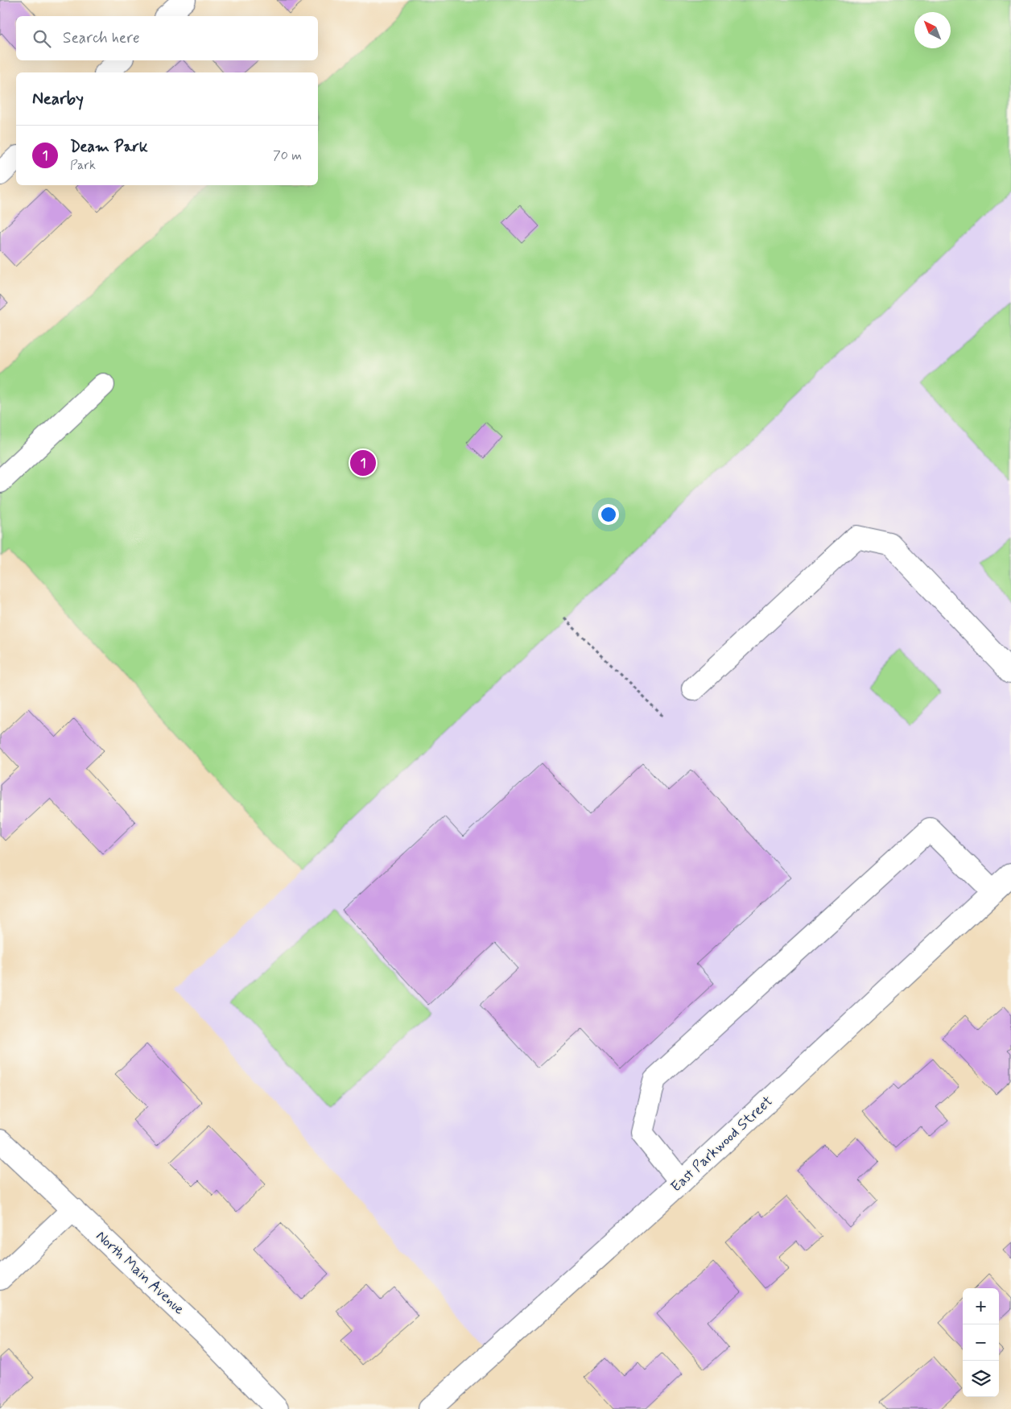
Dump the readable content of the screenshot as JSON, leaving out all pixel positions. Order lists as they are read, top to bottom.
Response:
{
  "streets": {
    "street": ["East Parkwood Street", "North Main Avenue"]
  },
  "north": "top left",
  "page": {
    "search": "Search here",
    "heading": "Nearby",
    "list": [
      {
        "mark": "1",
        "name": "Deam Park",
        "note": "Park",
        "value": "70 m"
      }
    ],
    "pins": "1",
    "map_buttons": ["+", "−"]
  }
}
